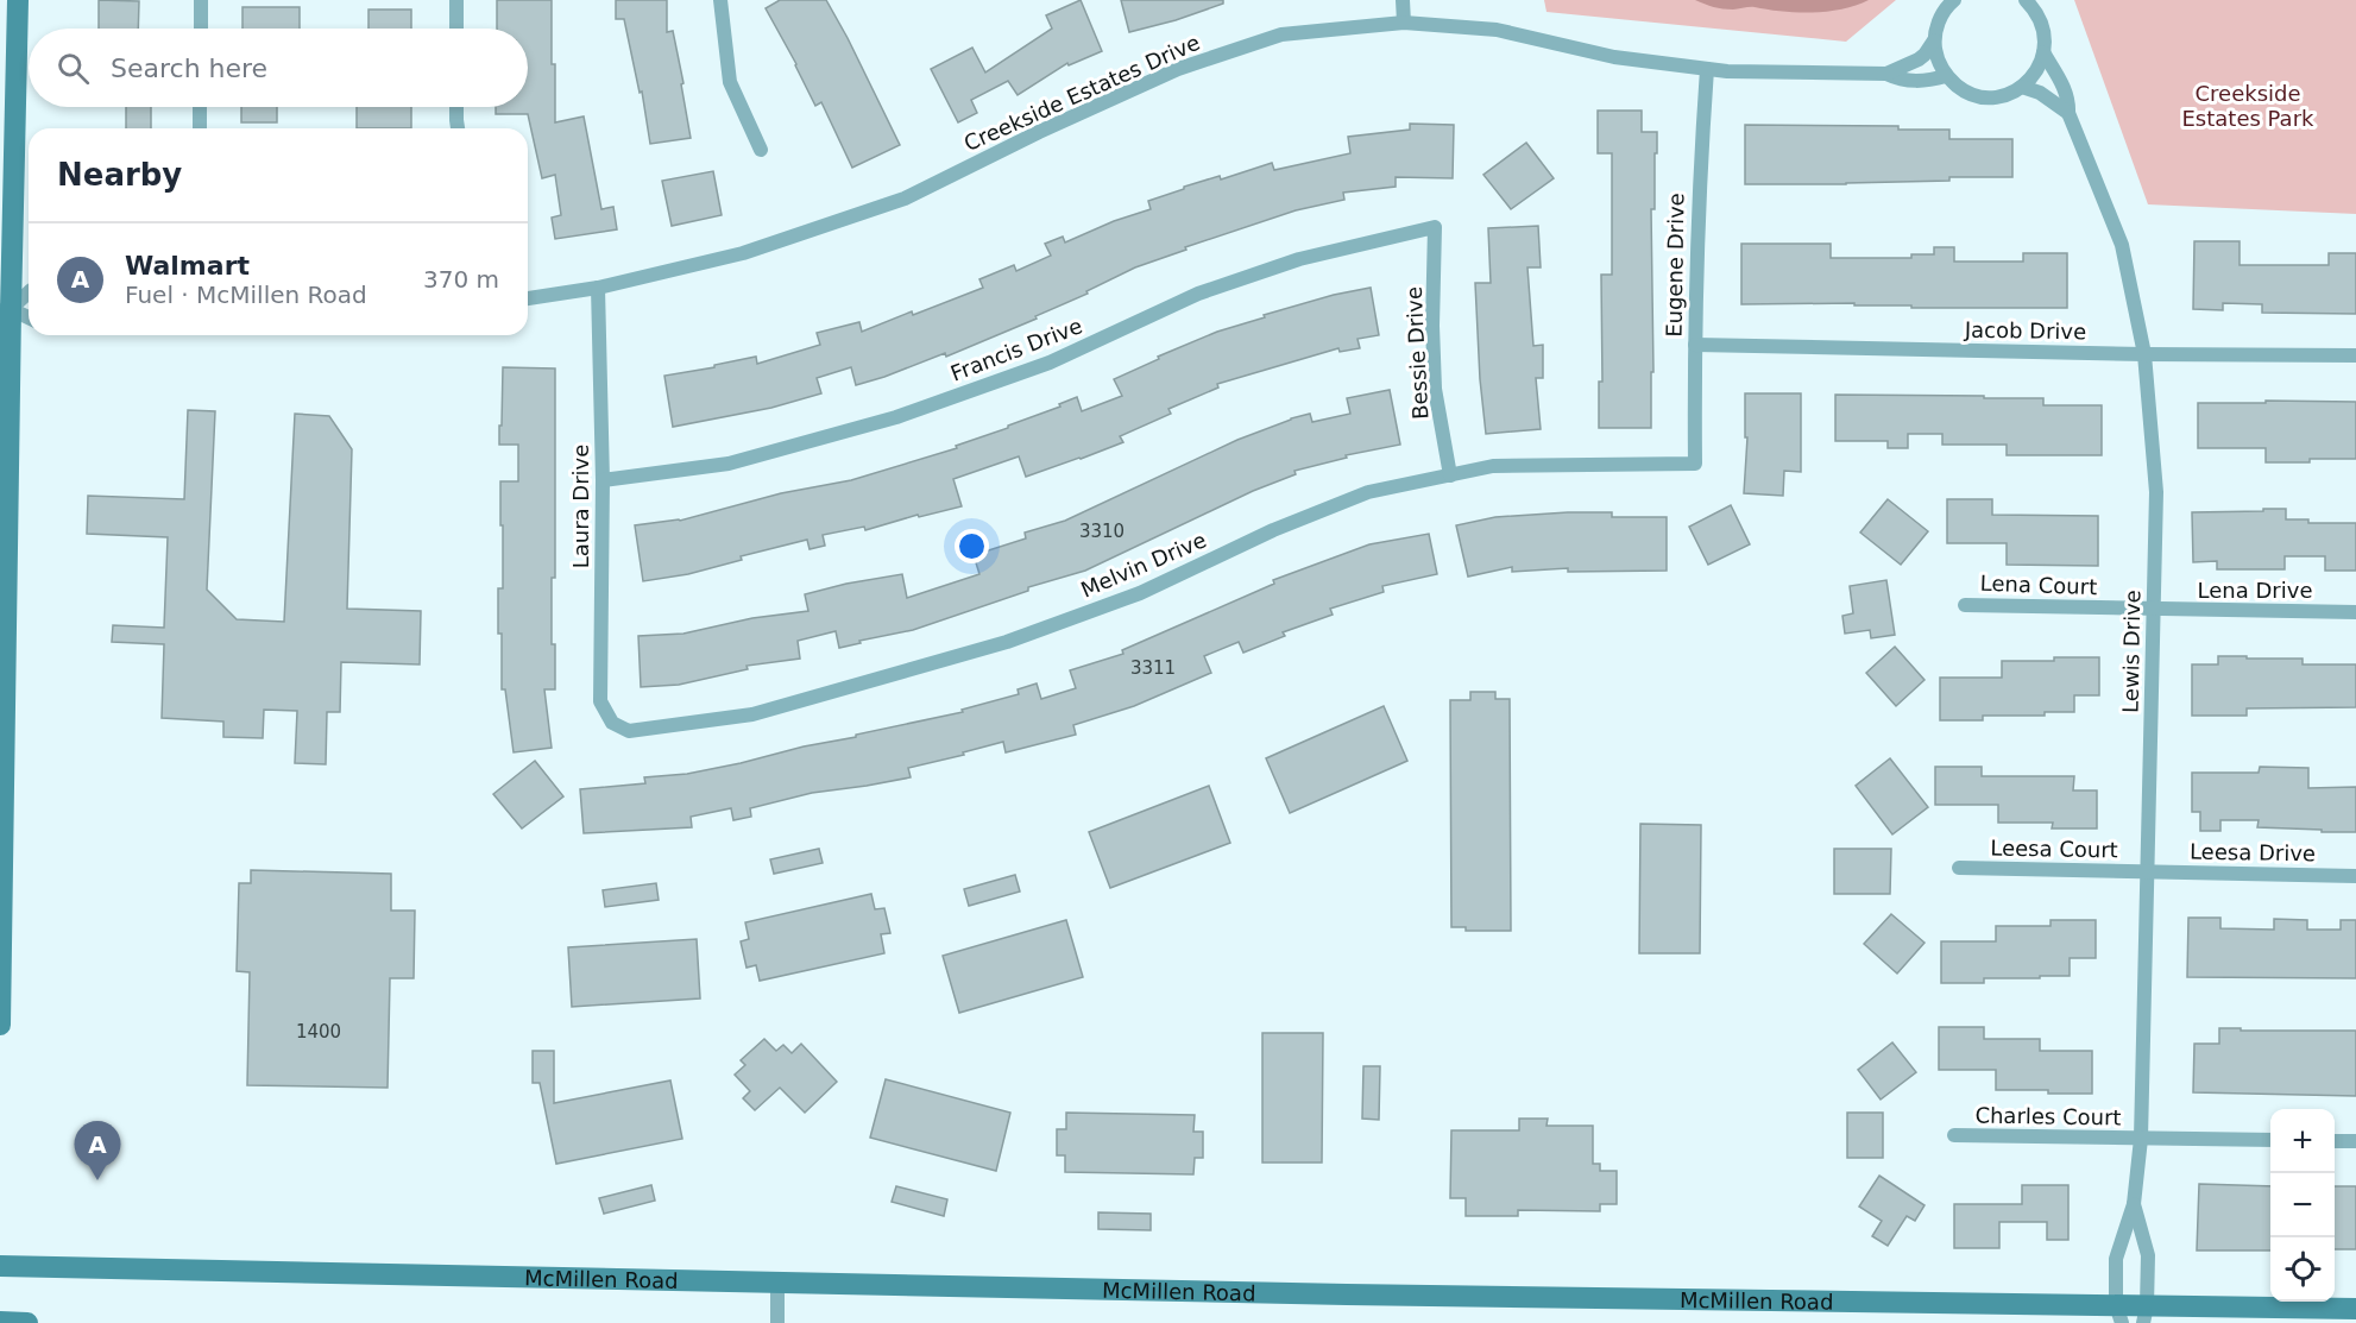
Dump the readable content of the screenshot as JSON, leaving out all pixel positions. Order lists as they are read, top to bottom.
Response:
{
  "streets": {
    "main road": ["McMillen Road"],
    "street": [
      "Creekside Estates Drive",
      "Eugene Drive",
      "Jacob Drive",
      "Francis Drive",
      "Bessie Drive",
      "Laura Drive",
      "Melvin Drive",
      "Lena Court",
      "Lena Drive",
      "Lewis Drive",
      "Leesa Court",
      "Leesa Drive",
      "Charles Court"
    ]
  },
  "crossings": [
    ["Creekside Estates Drive", "Eugene Drive"],
    ["Creekside Estates Drive", "Laura Drive"],
    ["Eugene Drive", "Jacob Drive"],
    ["Eugene Drive", "Melvin Drive"],
    ["Jacob Drive", "Lewis Drive"],
    ["Francis Drive", "Bessie Drive"],
    ["Francis Drive", "Laura Drive"],
    ["Bessie Drive", "Melvin Drive"],
    ["Laura Drive", "Melvin Drive"],
    ["Lena Court", "Lena Drive"],
    ["Lena Court", "Lewis Drive"],
    ["Lena Drive", "Lewis Drive"],
    ["Lewis Drive", "Leesa Court"],
    ["Lewis Drive", "Leesa Drive"],
    ["Lewis Drive", "Charles Court"],
    ["Lewis Drive", "McMillen Road"],
    ["Leesa Court", "Leesa Drive"]
  ],
  "parks": ["Creekside Estates Park"],
  "house_numbers": ["3310", "3311", "1400"],
  "page": {
    "search": "Search here",
    "heading": "Nearby",
    "list": [
      {
        "mark": "A",
        "name": "Walmart",
        "note": "Fuel · McMillen Road",
        "value": "370 m"
      }
    ],
    "map_buttons": ["+", "−"],
    "pins": "A"
  }
}
